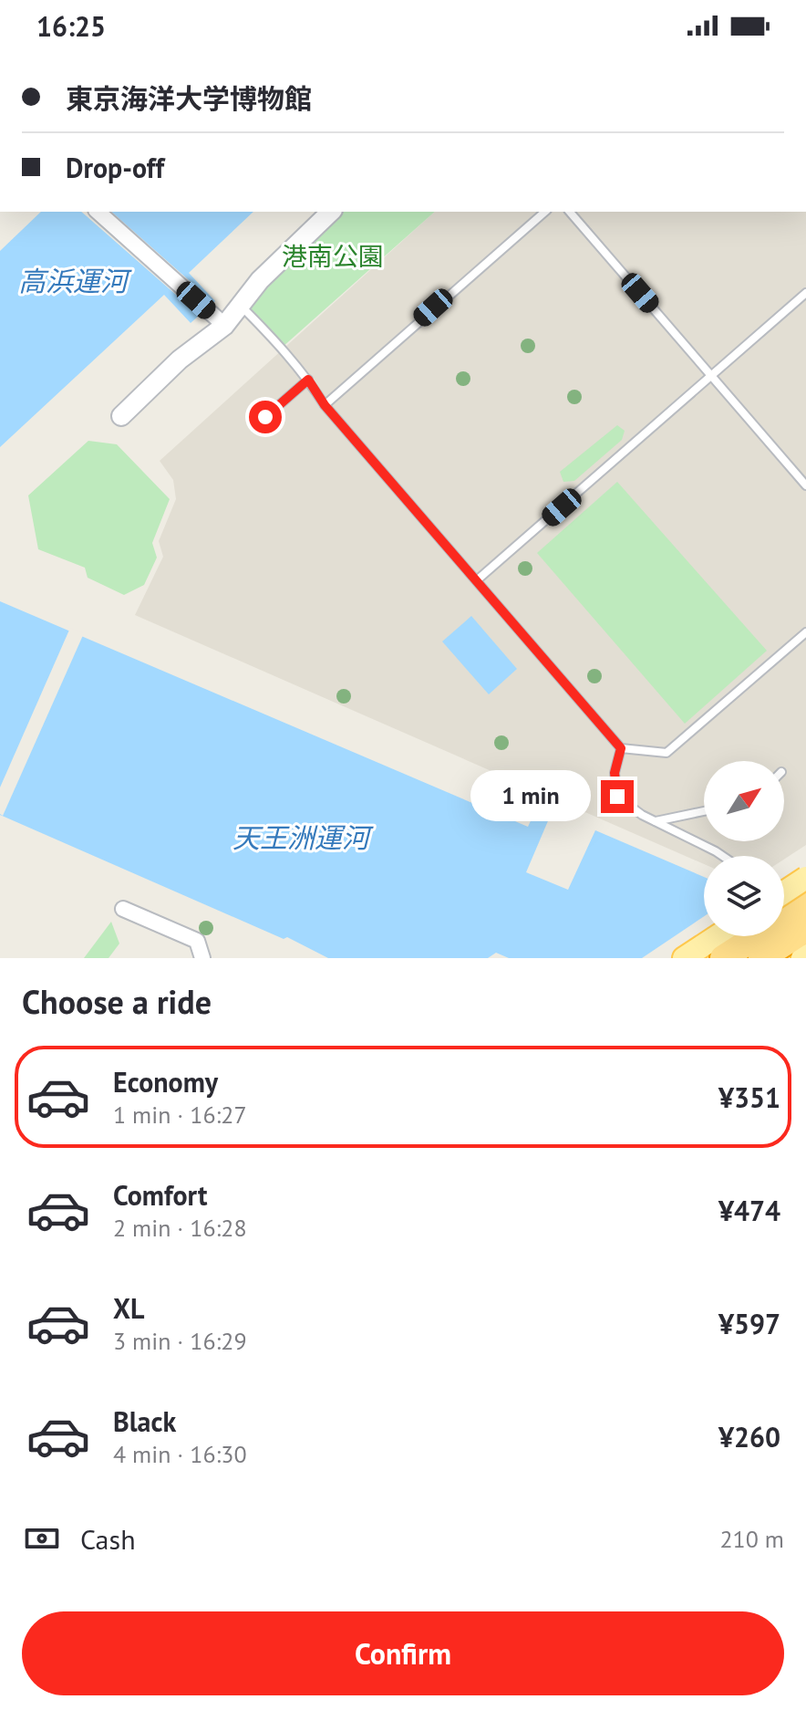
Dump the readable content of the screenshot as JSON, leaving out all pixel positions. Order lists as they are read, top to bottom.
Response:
{
  "water": ["高浜運河", "天王洲運河"],
  "parks": ["港南公園"],
  "north": "top right",
  "page": {
    "status": "16:25",
    "banner": ["東京海洋大学博物館", "Drop-off"],
    "bubble": "1 min",
    "heading": "Choose a ride",
    "list": [
      {
        "name": "Economy",
        "note": "1 min · 16:27",
        "value": "¥351"
      },
      {
        "name": "Comfort",
        "note": "2 min · 16:28",
        "value": "¥474"
      },
      {
        "name": "XL",
        "note": "3 min · 16:29",
        "value": "¥597"
      },
      {
        "name": "Black",
        "note": "4 min · 16:30",
        "value": "¥260"
      }
    ],
    "pay": ["Cash", "210 m"],
    "buttons": "Confirm"
  }
}
